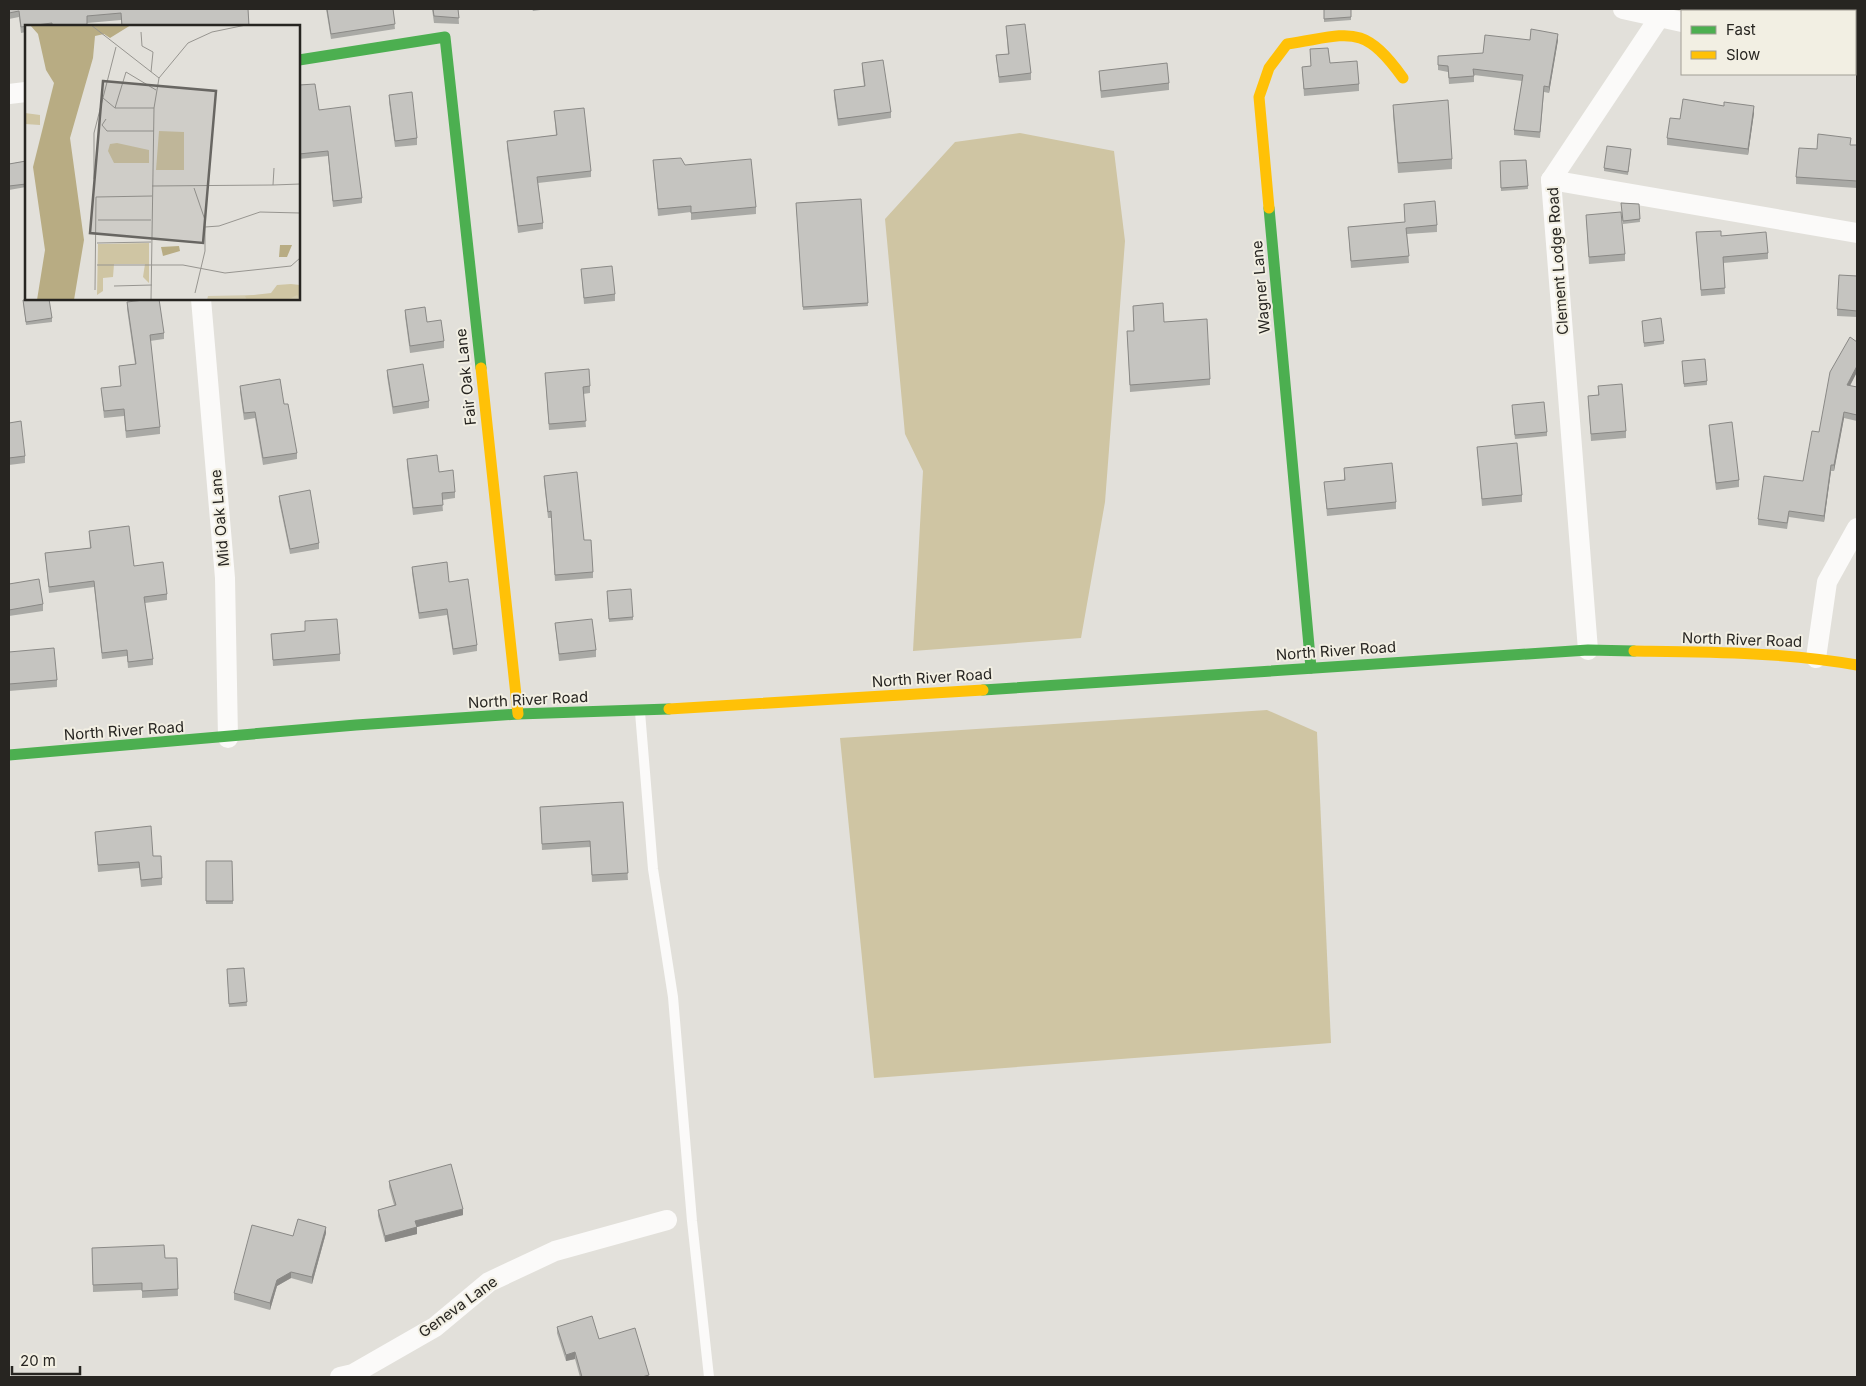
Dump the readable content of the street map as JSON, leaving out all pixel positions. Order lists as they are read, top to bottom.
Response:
{
  "streets": {
    "street": [
      "Clement Lodge Road",
      "Wagner Lane",
      "Fair Oak Lane",
      "Mid Oak Lane",
      "North River Road",
      "Geneva Lane"
    ]
  },
  "crossings": [
    ["Clement Lodge Road", "North River Road"],
    ["Wagner Lane", "North River Road"],
    ["Fair Oak Lane", "North River Road"],
    ["Mid Oak Lane", "North River Road"]
  ],
  "legend": ["Fast", "Slow"],
  "scale_bar": "20 m"
}
